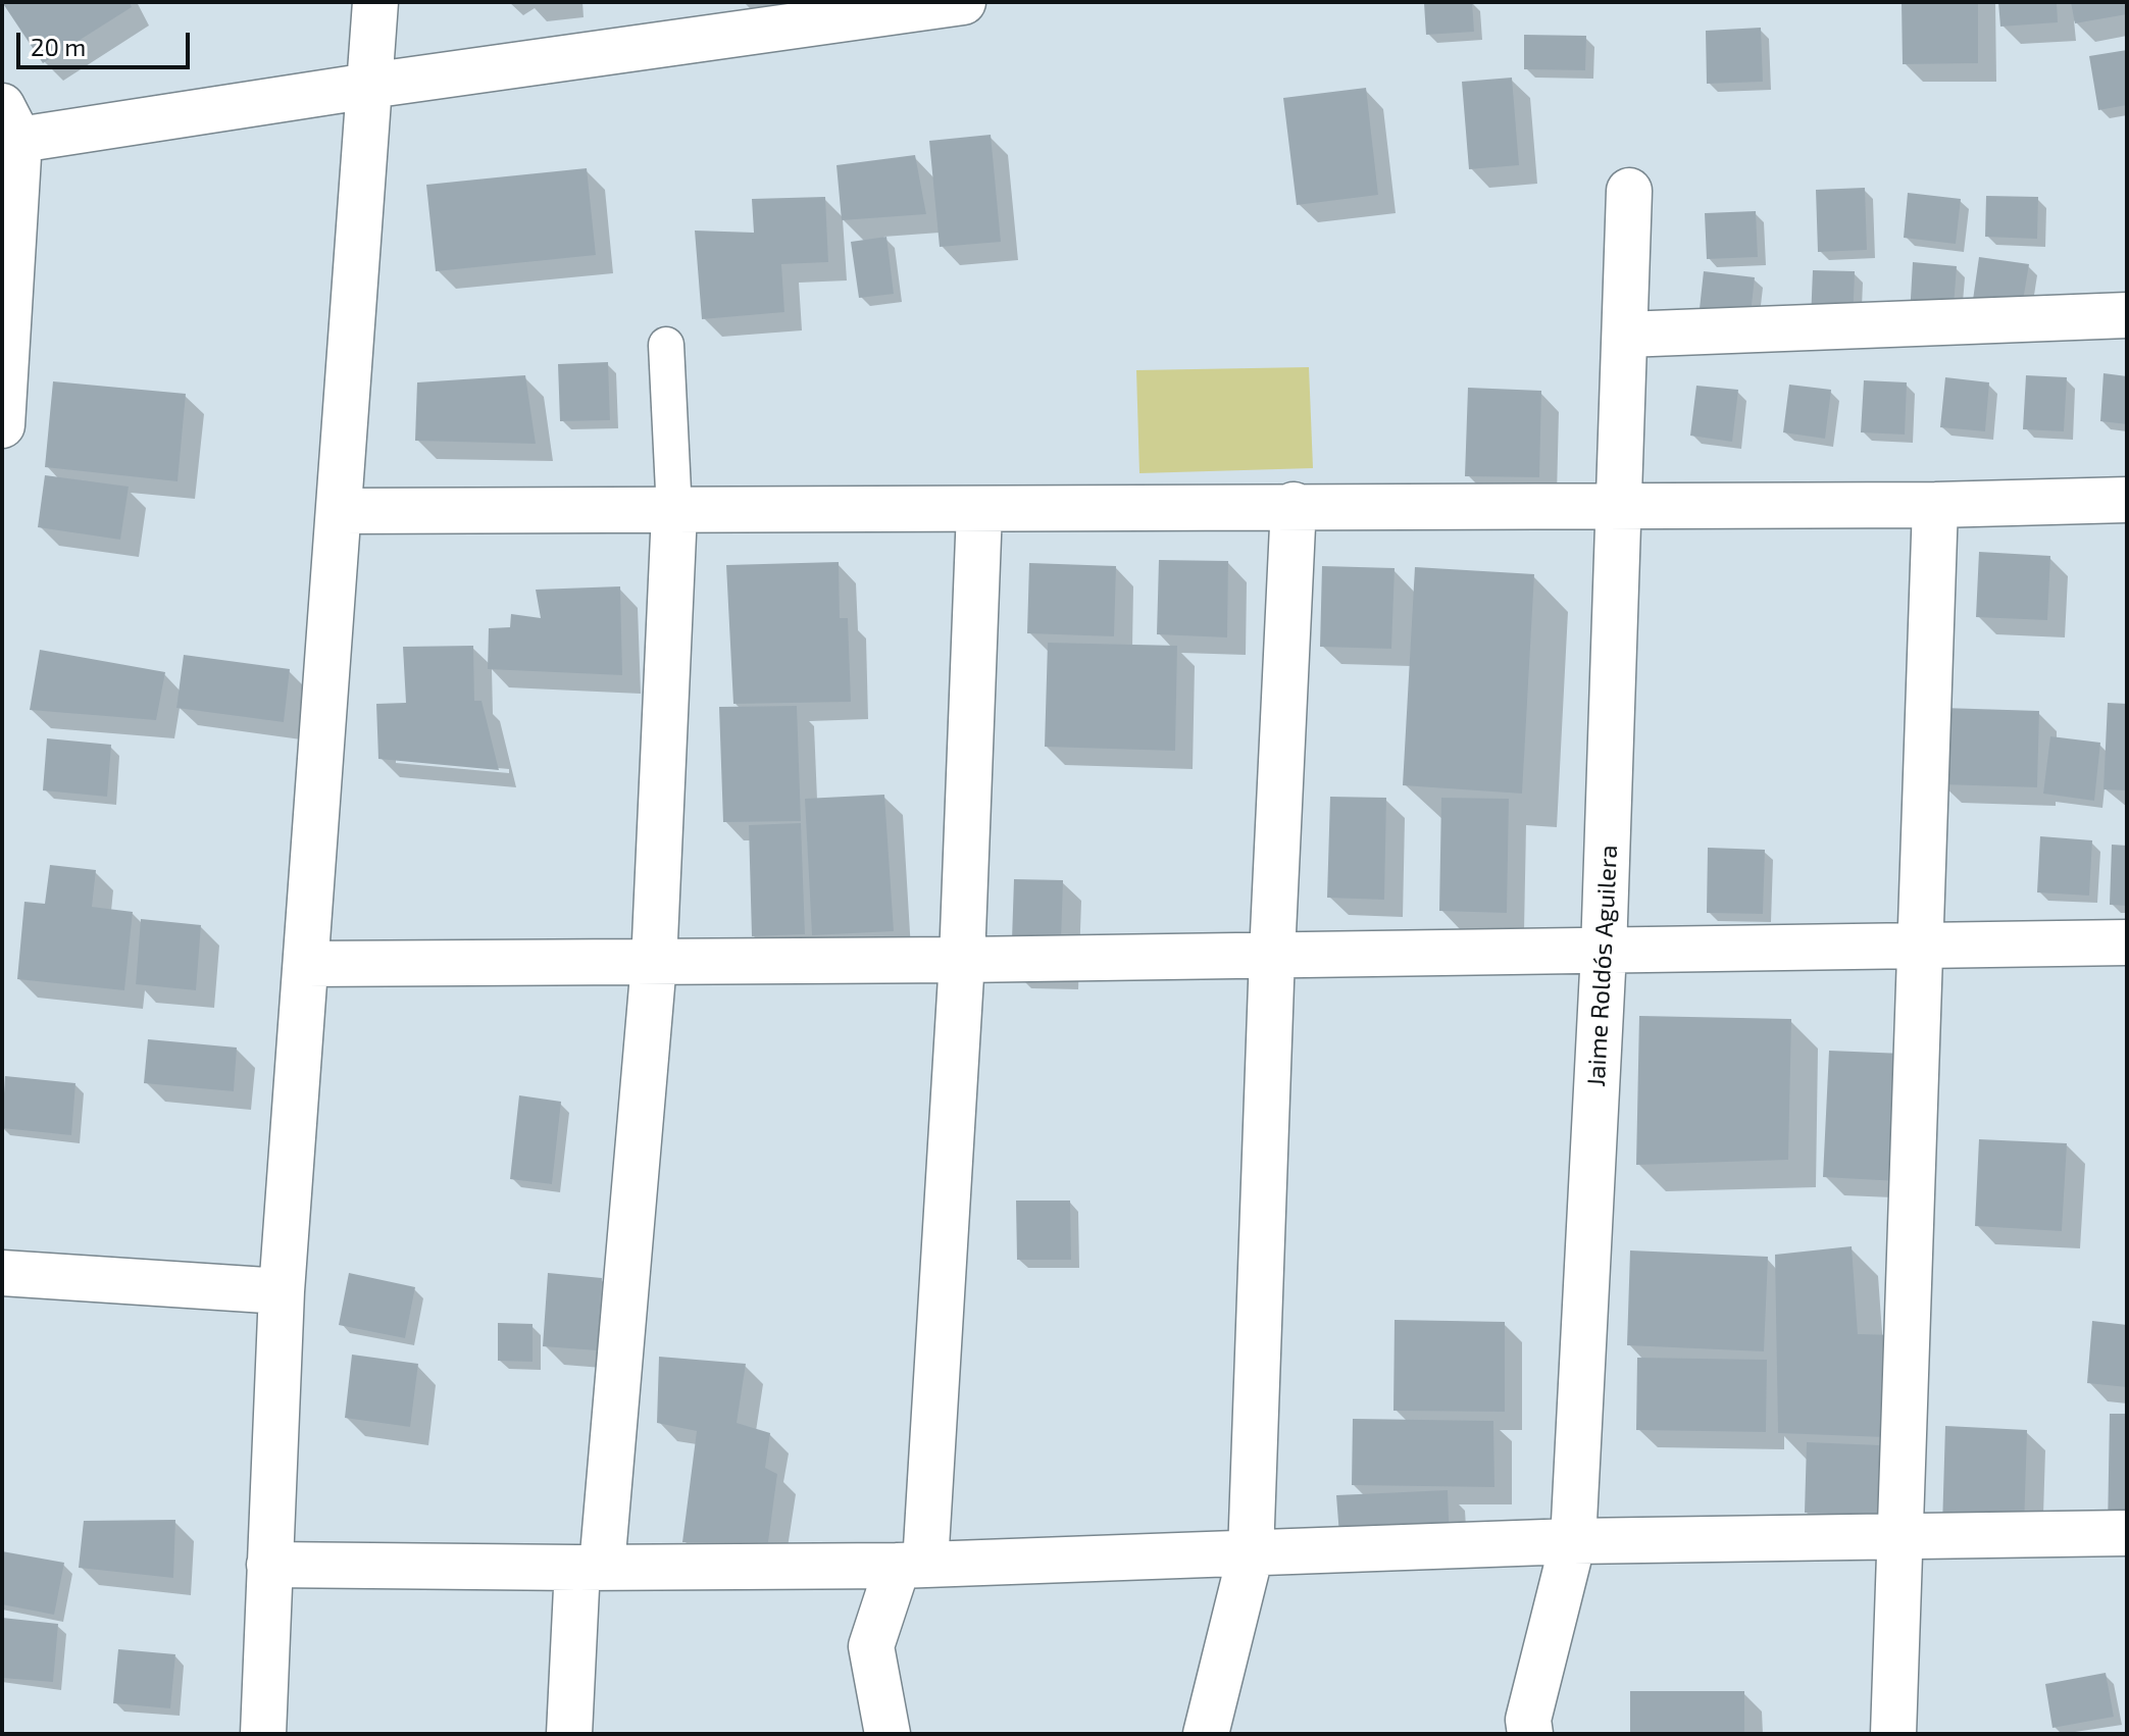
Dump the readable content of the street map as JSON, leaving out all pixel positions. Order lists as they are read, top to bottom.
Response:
{
  "streets": {
    "street": ["Jaime Roldós Aguilera"]
  },
  "scale_bar": "20 m"
}
